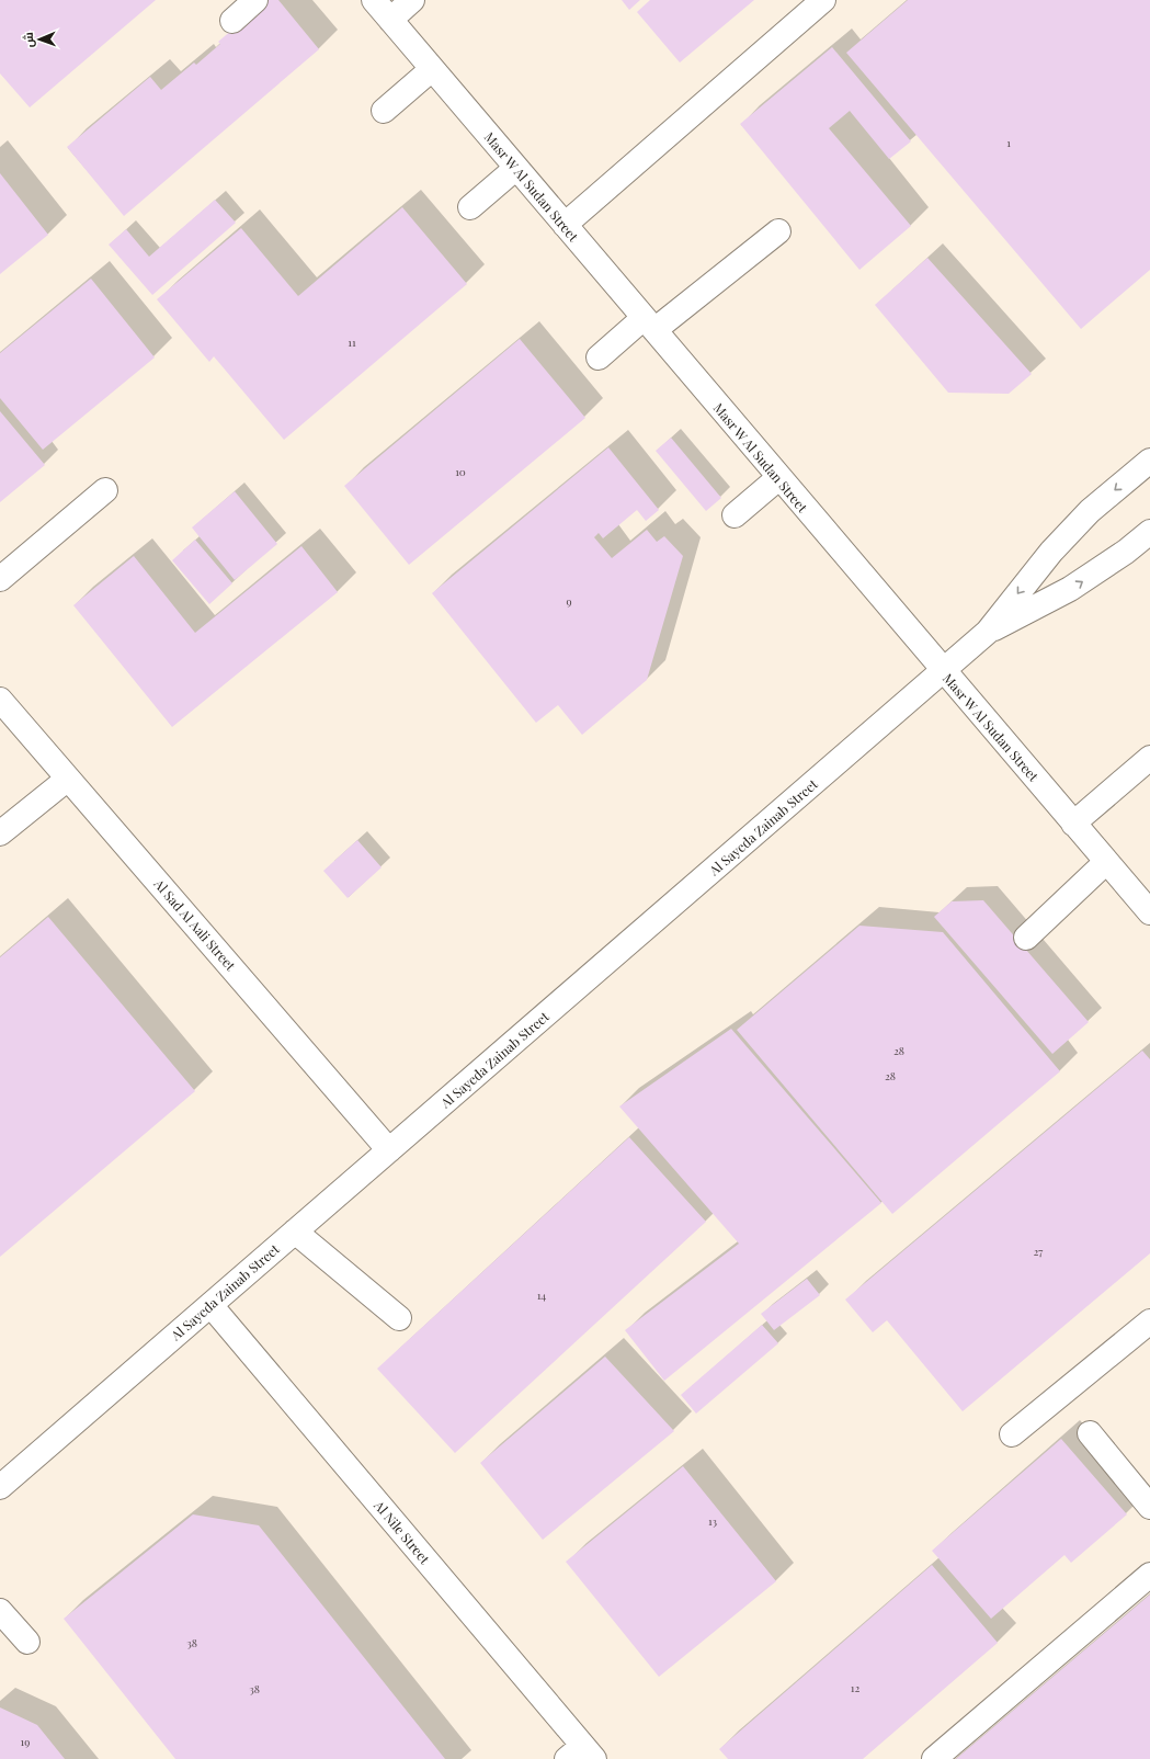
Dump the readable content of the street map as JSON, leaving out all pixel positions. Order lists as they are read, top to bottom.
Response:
{
  "streets": {
    "lane": [
      "Masr W Al Sudan Street",
      "Al Sayeda Zainab Street",
      "Al Sad Al Aali Street",
      "Al Nile Street"
    ]
  },
  "crossings": [
    ["Masr W Al Sudan Street", "Al Sayeda Zainab Street"],
    ["Al Sayeda Zainab Street", "Al Sad Al Aali Street"],
    ["Al Sayeda Zainab Street", "Al Nile Street"]
  ],
  "house_numbers": [
    "1",
    "11",
    "10",
    "9",
    "28",
    "28",
    "27",
    "14",
    "13",
    "38",
    "12",
    "38",
    "19"
  ],
  "north": "left"
}
